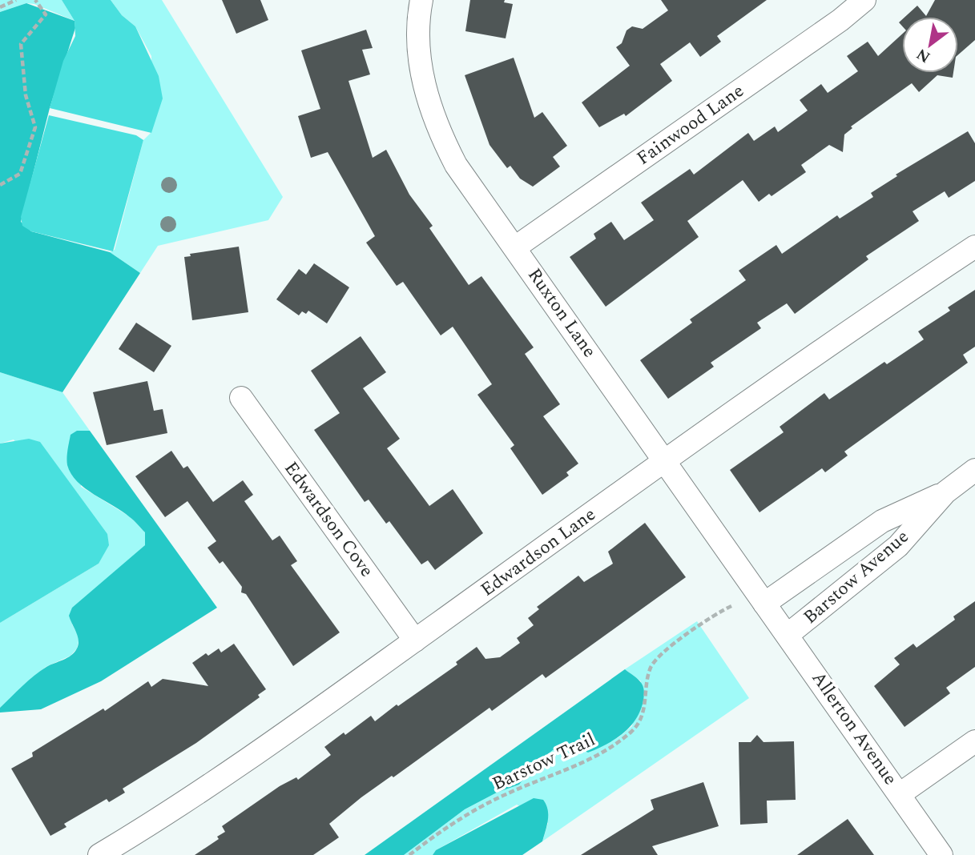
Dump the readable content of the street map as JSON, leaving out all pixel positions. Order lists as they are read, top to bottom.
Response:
{
  "streets": {
    "street": [
      "Fainwood Lane",
      "Ruxton Lane",
      "Edwardson Cove",
      "Edwardson Lane",
      "Barstow Avenue",
      "Allerton Avenue"
    ],
    "path": ["Barstow Trail"]
  },
  "crossings": [
    ["Fainwood Lane", "Ruxton Lane"],
    ["Ruxton Lane", "Edwardson Lane"],
    ["Ruxton Lane", "Barstow Avenue"],
    ["Ruxton Lane", "Allerton Avenue"],
    ["Edwardson Cove", "Edwardson Lane"],
    ["Barstow Avenue", "Allerton Avenue"]
  ],
  "north": "bottom left"
}
